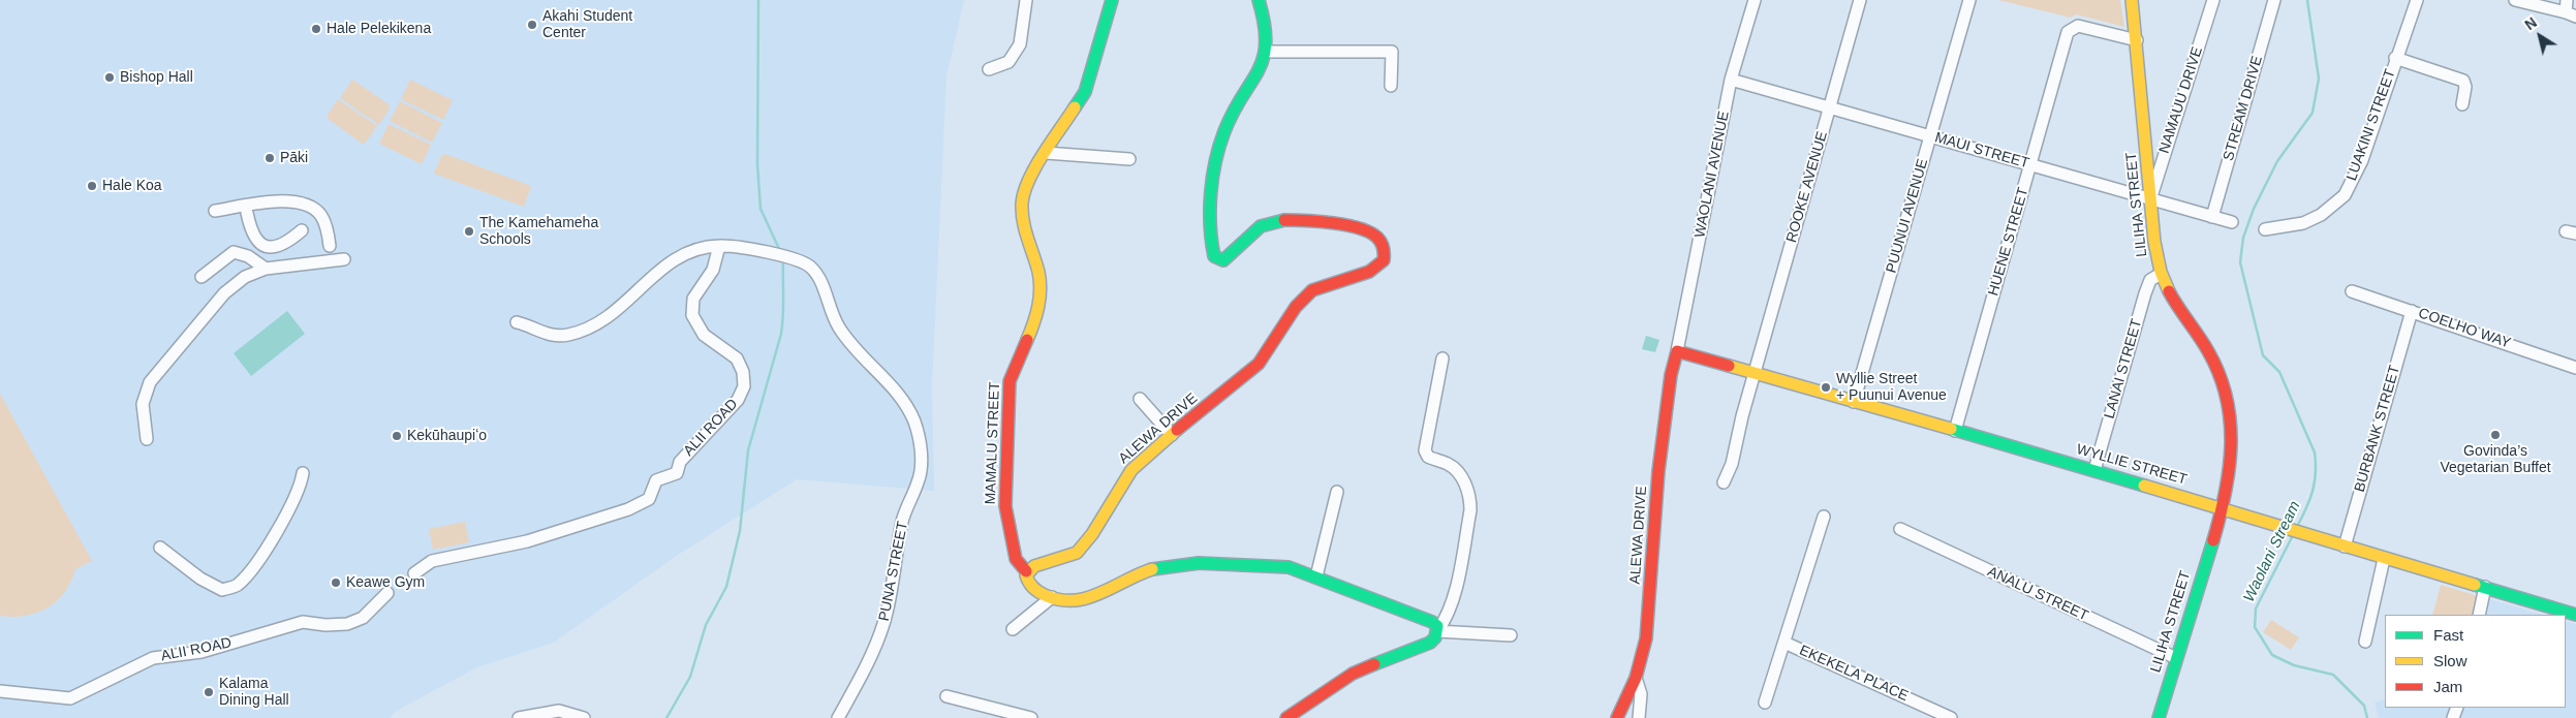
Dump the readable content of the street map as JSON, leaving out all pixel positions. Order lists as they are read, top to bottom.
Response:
{
  "streets": {
    "street": [
      "NAMAUU DRIVE",
      "STREAM DRIVE",
      "LUAKINI STREET",
      "MAUI STREET",
      "WAOLANI AVENUE",
      "ROOKE AVENUE",
      "LILIHA STREET",
      "PUUNUI AVENUE",
      "HUENE STREET",
      "COELHO WAY",
      "LANAI STREET",
      "ALII ROAD",
      "ALEWA DRIVE",
      "BURBANK STREET",
      "MAMALU STREET",
      "WYLLIE STREET",
      "PUNA STREET",
      "ANALU STREET",
      "EKEKELA PLACE"
    ]
  },
  "crossings": [
    ["NAMAUU DRIVE", "MAUI STREET"],
    ["NAMAUU DRIVE", "LILIHA STREET"],
    ["STREAM DRIVE", "MAUI STREET"],
    ["MAUI STREET", "WAOLANI AVENUE"],
    ["MAUI STREET", "ROOKE AVENUE"],
    ["MAUI STREET", "LILIHA STREET"],
    ["MAUI STREET", "PUUNUI AVENUE"],
    ["MAUI STREET", "HUENE STREET"],
    ["WAOLANI AVENUE", "ALEWA DRIVE"],
    ["WAOLANI AVENUE", "WYLLIE STREET"],
    ["ROOKE AVENUE", "WYLLIE STREET"],
    ["LILIHA STREET", "HUENE STREET"],
    ["LILIHA STREET", "LANAI STREET"],
    ["LILIHA STREET", "WYLLIE STREET"],
    ["LILIHA STREET", "ANALU STREET"],
    ["PUUNUI AVENUE", "WYLLIE STREET"],
    ["HUENE STREET", "WYLLIE STREET"],
    ["COELHO WAY", "BURBANK STREET"],
    ["LANAI STREET", "WYLLIE STREET"],
    ["ALII ROAD", "PUNA STREET"],
    ["ALEWA DRIVE", "MAMALU STREET"],
    ["ALEWA DRIVE", "WYLLIE STREET"],
    ["BURBANK STREET", "WYLLIE STREET"]
  ],
  "water": ["Waolani Stream"],
  "places": [
    "Akahi Student Center",
    "Hale Pelekikena",
    "Bishop Hall",
    "Pāki",
    "Hale Koa",
    "The Kamehameha Schools",
    "Wyllie Street + Puunui Avenue",
    "Govinda’s Vegetarian Buffet",
    "Kekūhaupiʻo",
    "Keawe Gym",
    "Kalama Dining Hall"
  ],
  "legend": ["Fast", "Slow", "Jam"],
  "north": "top left"
}
